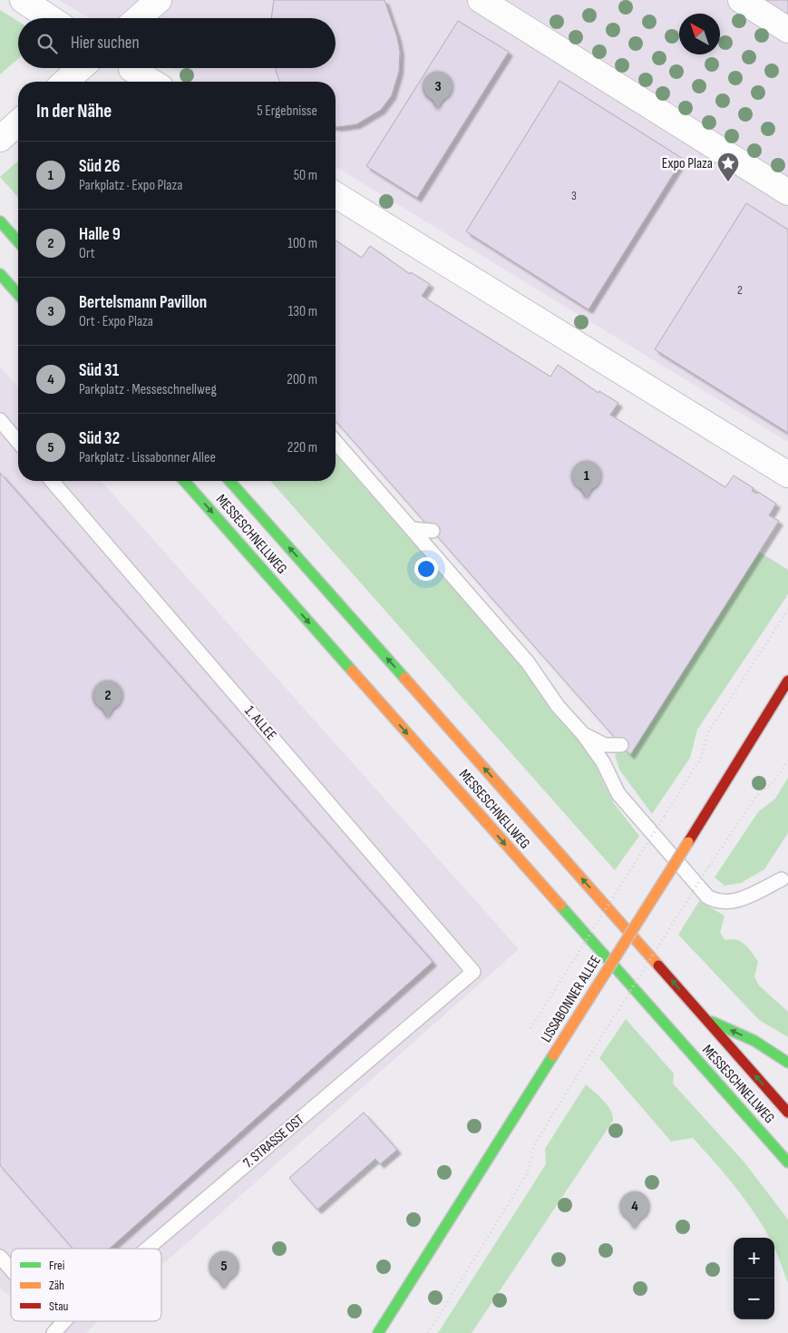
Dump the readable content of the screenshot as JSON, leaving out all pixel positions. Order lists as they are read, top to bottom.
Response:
{
  "streets": {
    "main road": ["MESSESCHNELLWEG", "LISSABONNER ALLEE"],
    "lane": ["1. ALLEE", "7. STRASSE OST"]
  },
  "crossings": [
    ["1. ALLEE", "7. STRASSE OST"]
  ],
  "places": {
    "place": ["Expo Plaza"]
  },
  "house_numbers": ["3", "2"],
  "legend": ["Frei", "Zäh", "Stau"],
  "north": "top left",
  "page": {
    "search": "Hier suchen",
    "pins": [
      "3",
      "1",
      "2",
      "4",
      "5"
    ],
    "heading": ["In der Nähe", "5 Ergebnisse"],
    "list": [
      {
        "mark": "1",
        "name": "Süd 26",
        "note": "Parkplatz · Expo Plaza",
        "value": "50 m"
      },
      {
        "mark": "2",
        "name": "Halle 9",
        "note": "Ort",
        "value": "100 m"
      },
      {
        "mark": "3",
        "name": "Bertelsmann Pavillon",
        "note": "Ort · Expo Plaza",
        "value": "130 m"
      },
      {
        "mark": "4",
        "name": "Süd 31",
        "note": "Parkplatz · Messeschnellweg",
        "value": "200 m"
      },
      {
        "mark": "5",
        "name": "Süd 32",
        "note": "Parkplatz · Lissabonner Allee",
        "value": "220 m"
      }
    ],
    "map_buttons": ["+", "−"]
  }
}
